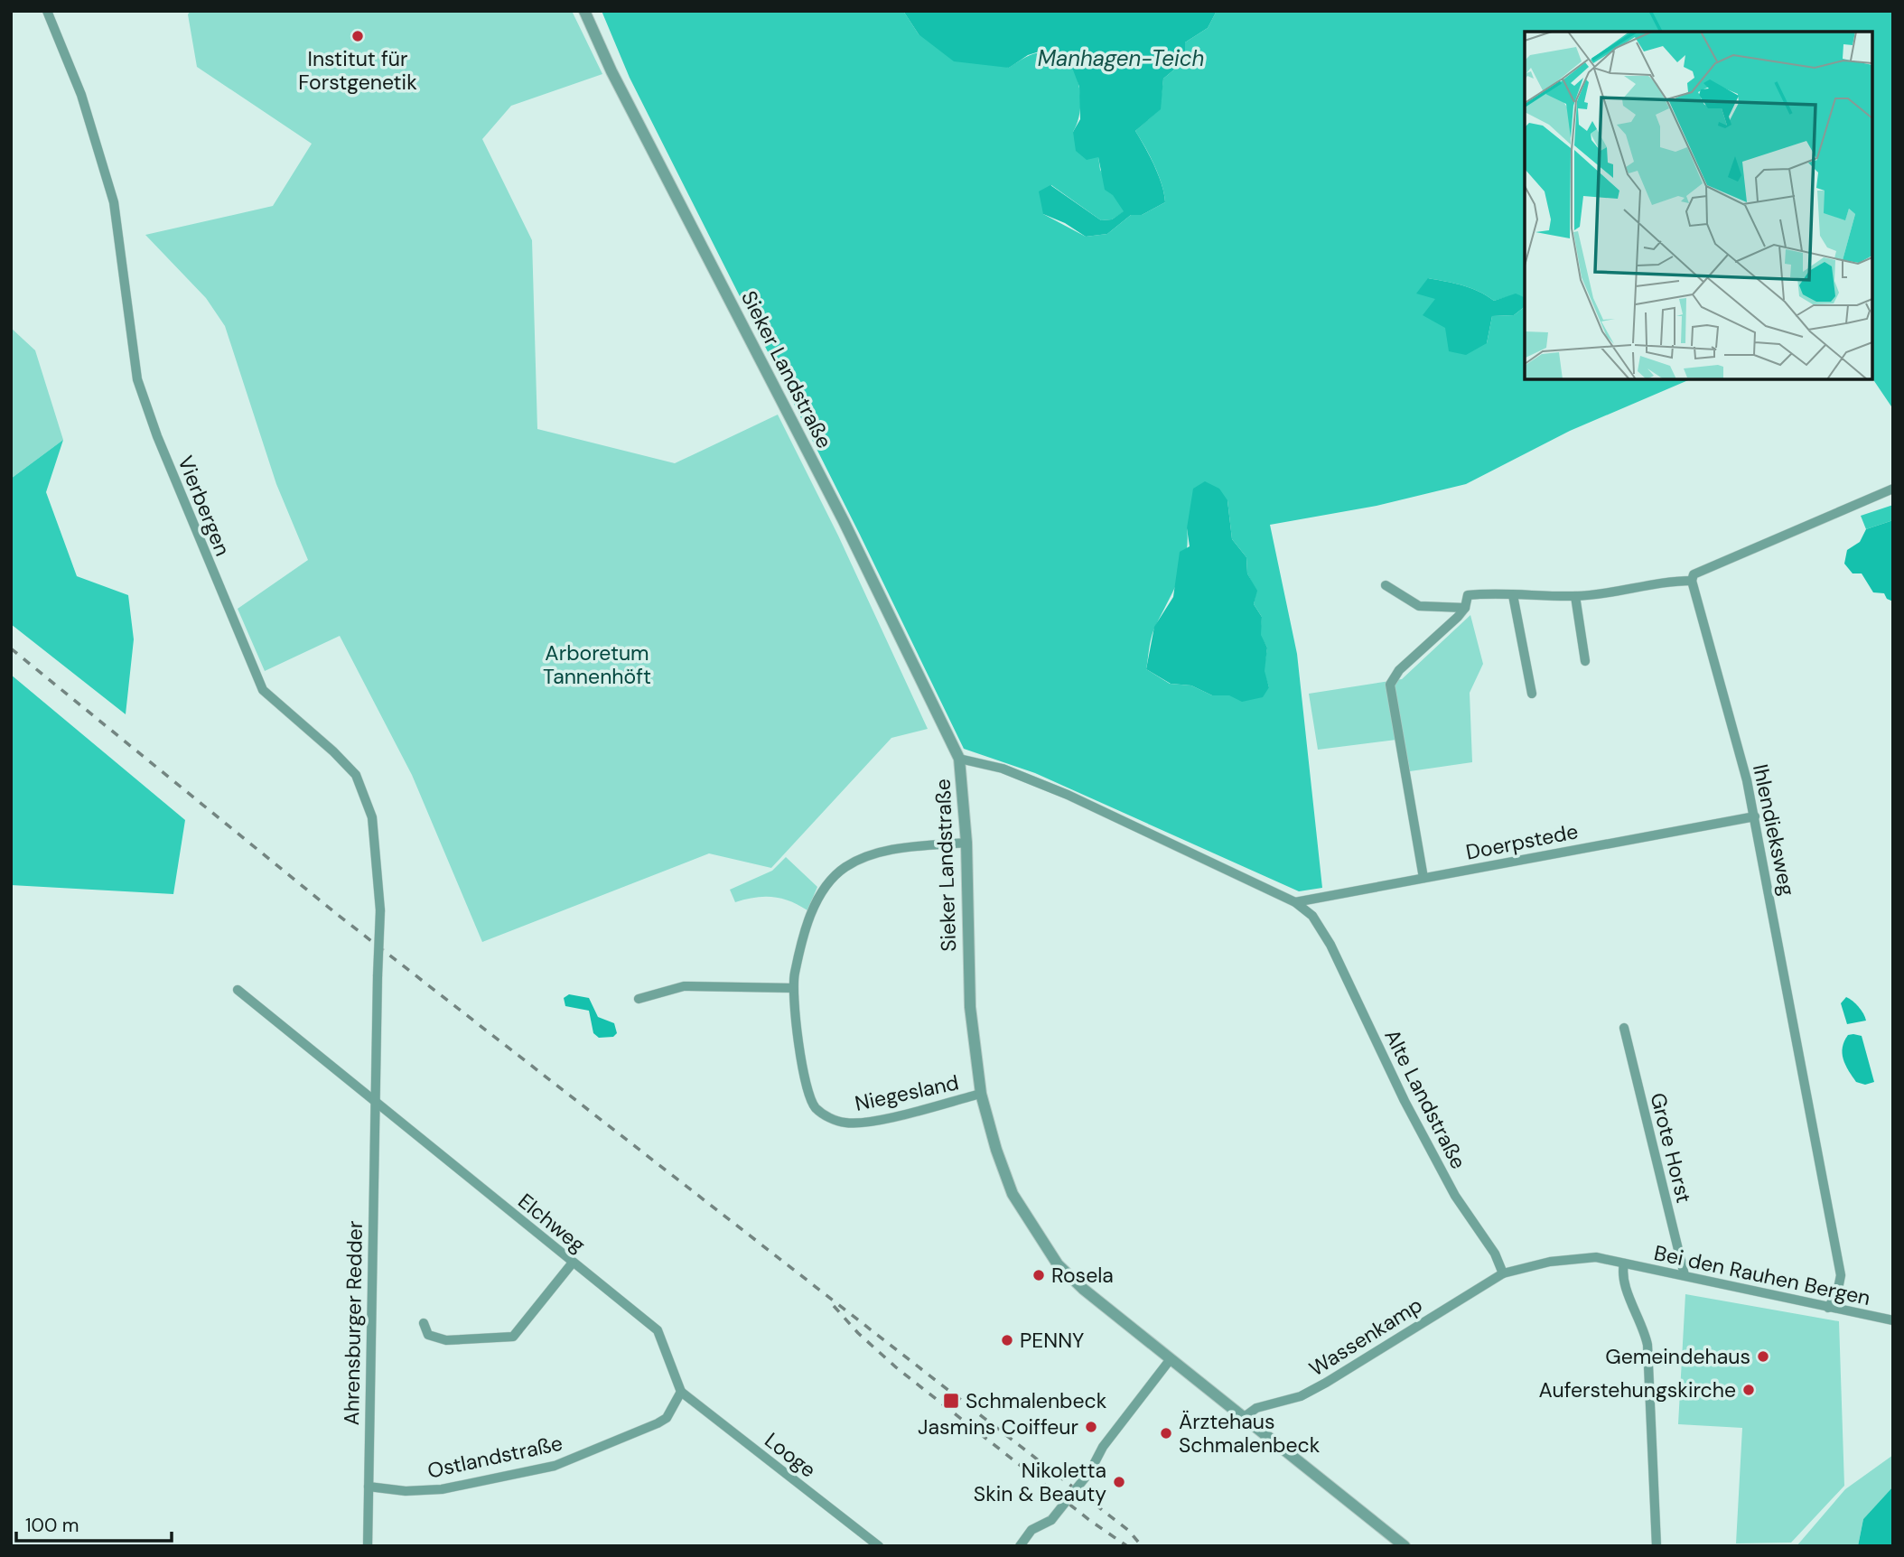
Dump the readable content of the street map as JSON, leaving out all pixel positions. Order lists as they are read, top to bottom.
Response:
{
  "streets": {
    "street": [
      "Sieker Landstraße",
      "Vierbergen",
      "Ihlendieksweg",
      "Doerpstede",
      "Niegesland",
      "Alte Landstraße",
      "Grote Horst",
      "Elchweg",
      "Bei den Rauhen Bergen",
      "Ahrensburger Redder",
      "Wassenkamp",
      "Looge",
      "Ostlandstraße"
    ]
  },
  "crossings": [
    ["Sieker Landstraße", "Niegesland"],
    ["Sieker Landstraße", "Alte Landstraße"],
    ["Sieker Landstraße", "Wassenkamp"],
    ["Vierbergen", "Ahrensburger Redder"],
    ["Ihlendieksweg", "Doerpstede"],
    ["Ihlendieksweg", "Bei den Rauhen Bergen"],
    ["Doerpstede", "Alte Landstraße"],
    ["Alte Landstraße", "Wassenkamp"],
    ["Grote Horst", "Bei den Rauhen Bergen"],
    ["Elchweg", "Ahrensburger Redder"],
    ["Elchweg", "Looge"],
    ["Elchweg", "Ostlandstraße"],
    ["Ahrensburger Redder", "Ostlandstraße"],
    ["Looge", "Ostlandstraße"]
  ],
  "water": ["Manhagen-Teich"],
  "parks": ["Arboretum Tannenhöft"],
  "places": {
    "other": [
      "Institut für Forstgenetik",
      "Rosela",
      "PENNY",
      "Gemeindehaus",
      "Auferstehungskirche",
      "Jasmins Coiffeur",
      "Ärztehaus Schmalenbeck",
      "Nikoletta Skin & Beauty"
    ],
    "transit": ["Schmalenbeck"]
  },
  "scale_bar": "100 m"
}
